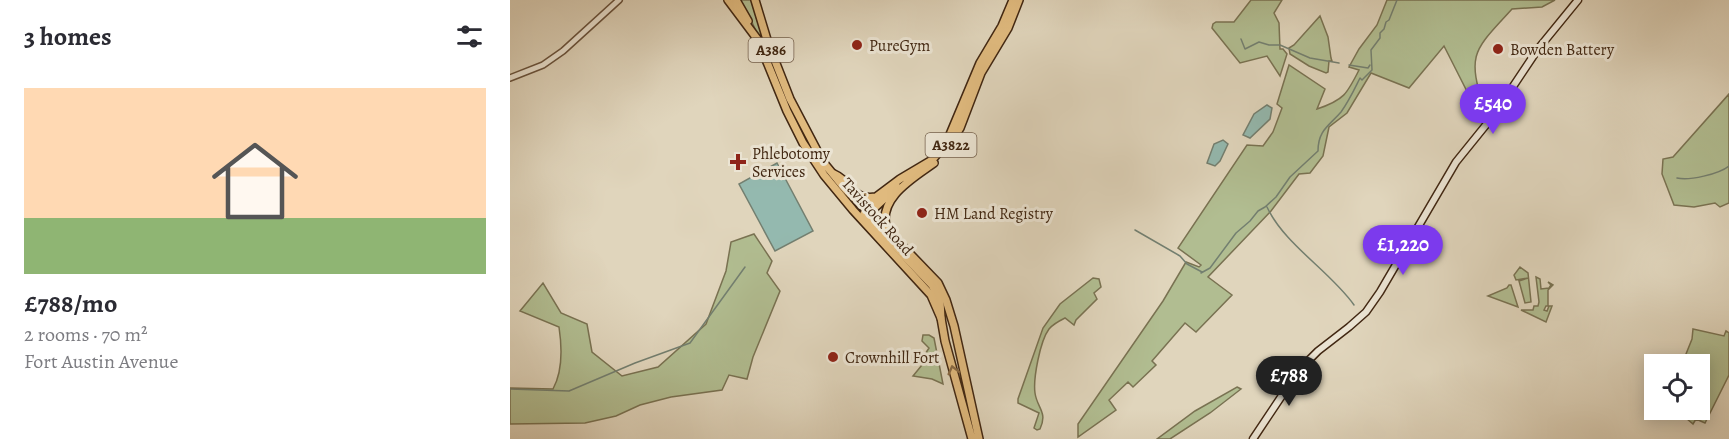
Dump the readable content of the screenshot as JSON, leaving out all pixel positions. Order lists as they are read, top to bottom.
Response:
{
  "streets": {
    "main road": ["A386", "A3822", "Tavistock Road"]
  },
  "crossings": [
    ["A3822", "Tavistock Road"]
  ],
  "places": {
    "other": [
      "PureGym",
      "Bowden Battery",
      "HM Land Registry",
      "Crownhill Fort"
    ],
    "health": ["Phlebotomy Services"]
  },
  "page": {
    "heading": "3 homes",
    "list": [
      {
        "name": "£788/mo",
        "note": "2 rooms · 70 m² · Fort Austin Avenue"
      }
    ],
    "price": ["£540", "£1,220", "£788"]
  }
}
